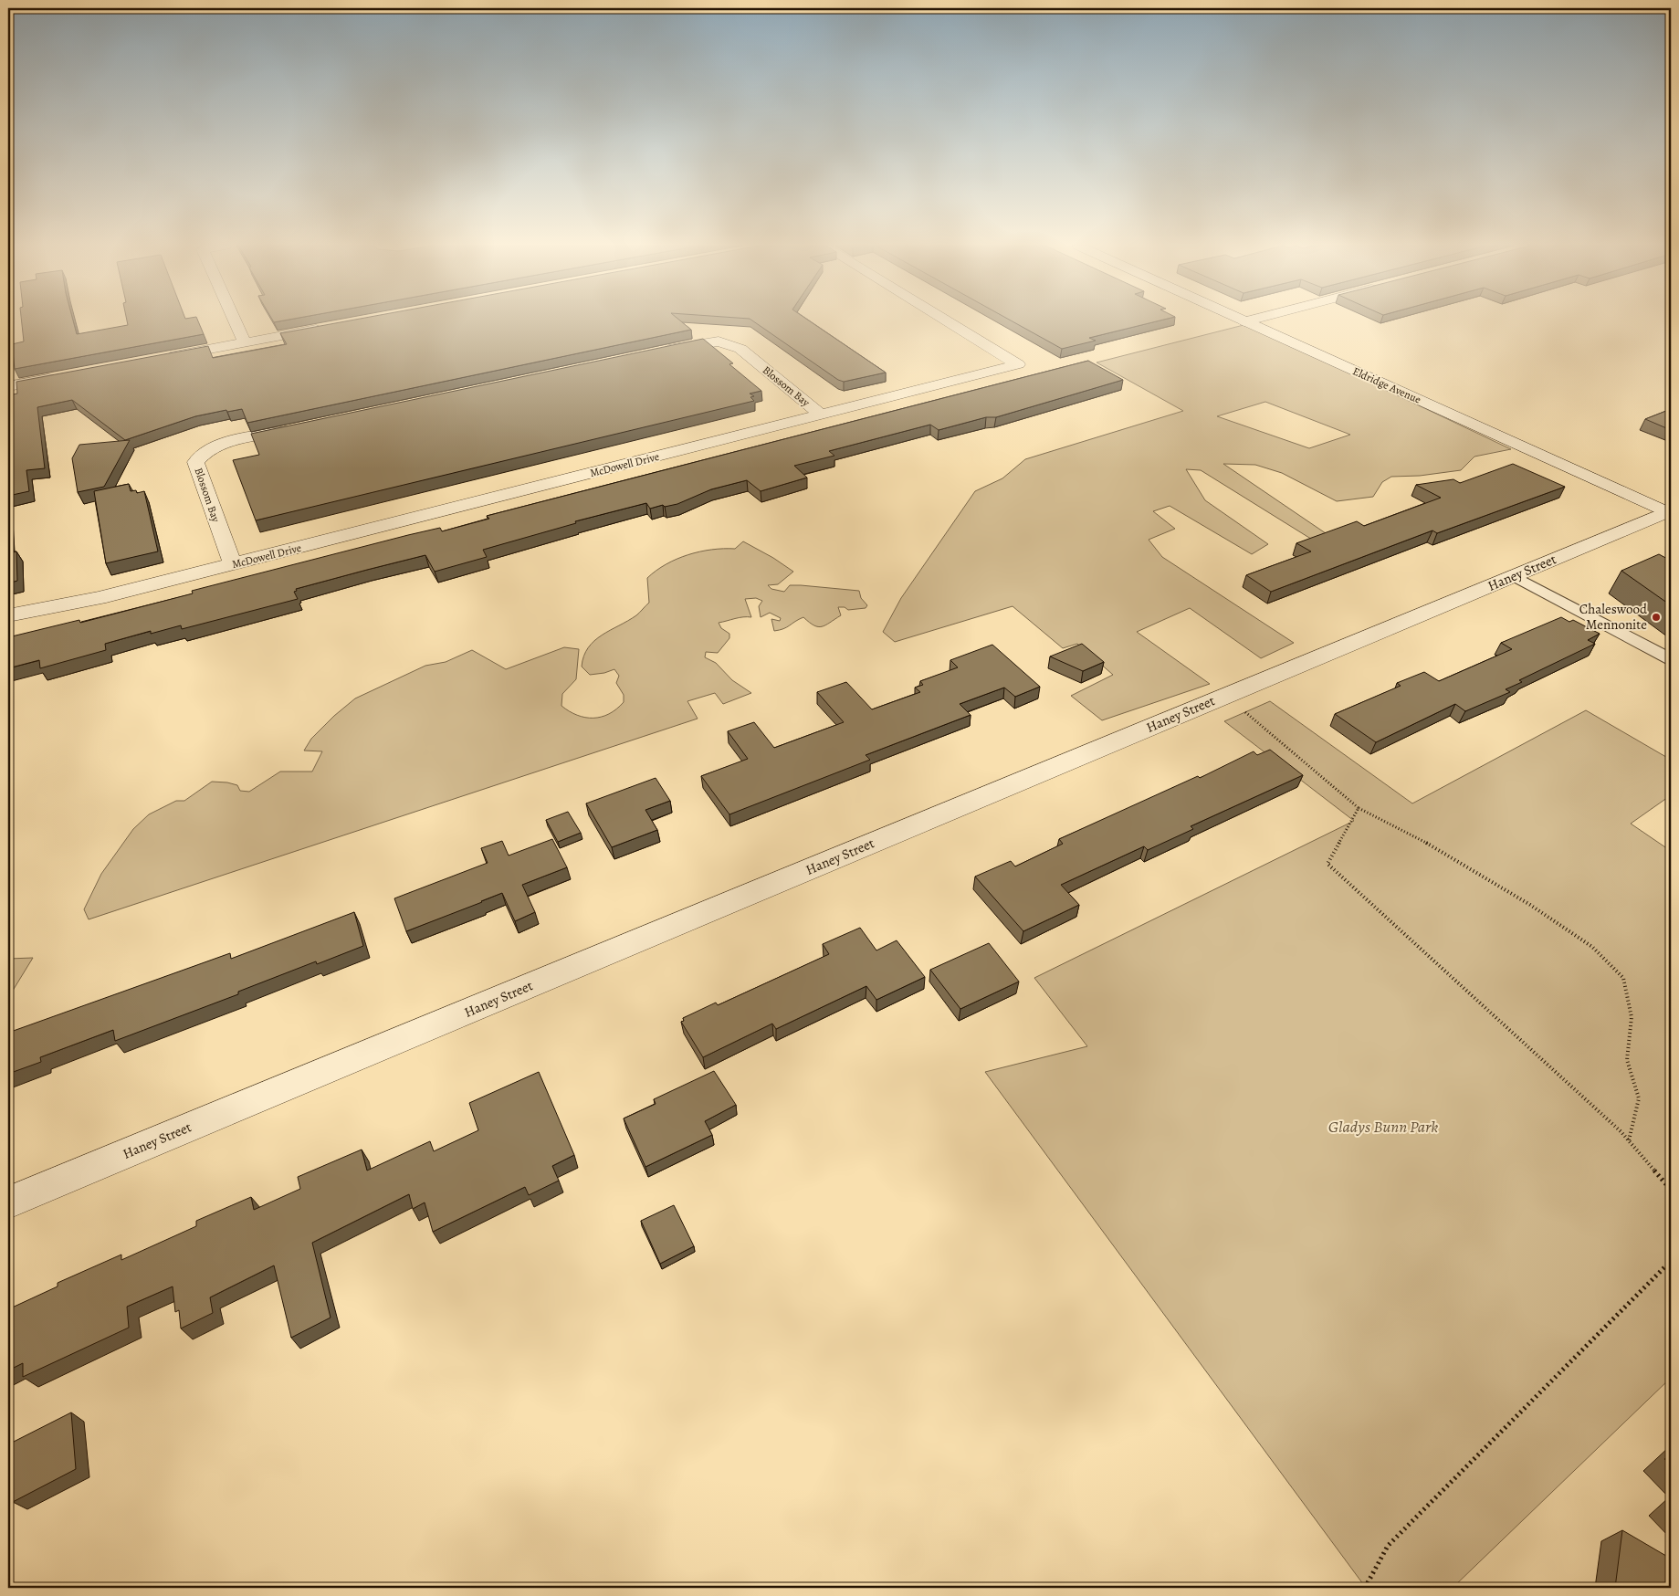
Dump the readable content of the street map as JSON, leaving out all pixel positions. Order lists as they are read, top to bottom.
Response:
{
  "streets": {
    "street": [
      "Eldridge Avenue",
      "Blossom Bay",
      "McDowell Drive",
      "Haney Street"
    ]
  },
  "crossings": [
    ["Eldridge Avenue", "Haney Street"],
    ["Blossom Bay", "McDowell Drive"]
  ],
  "parks": ["Gladys Bunn Park"],
  "places": ["Chaleswood Mennonite"]
}
